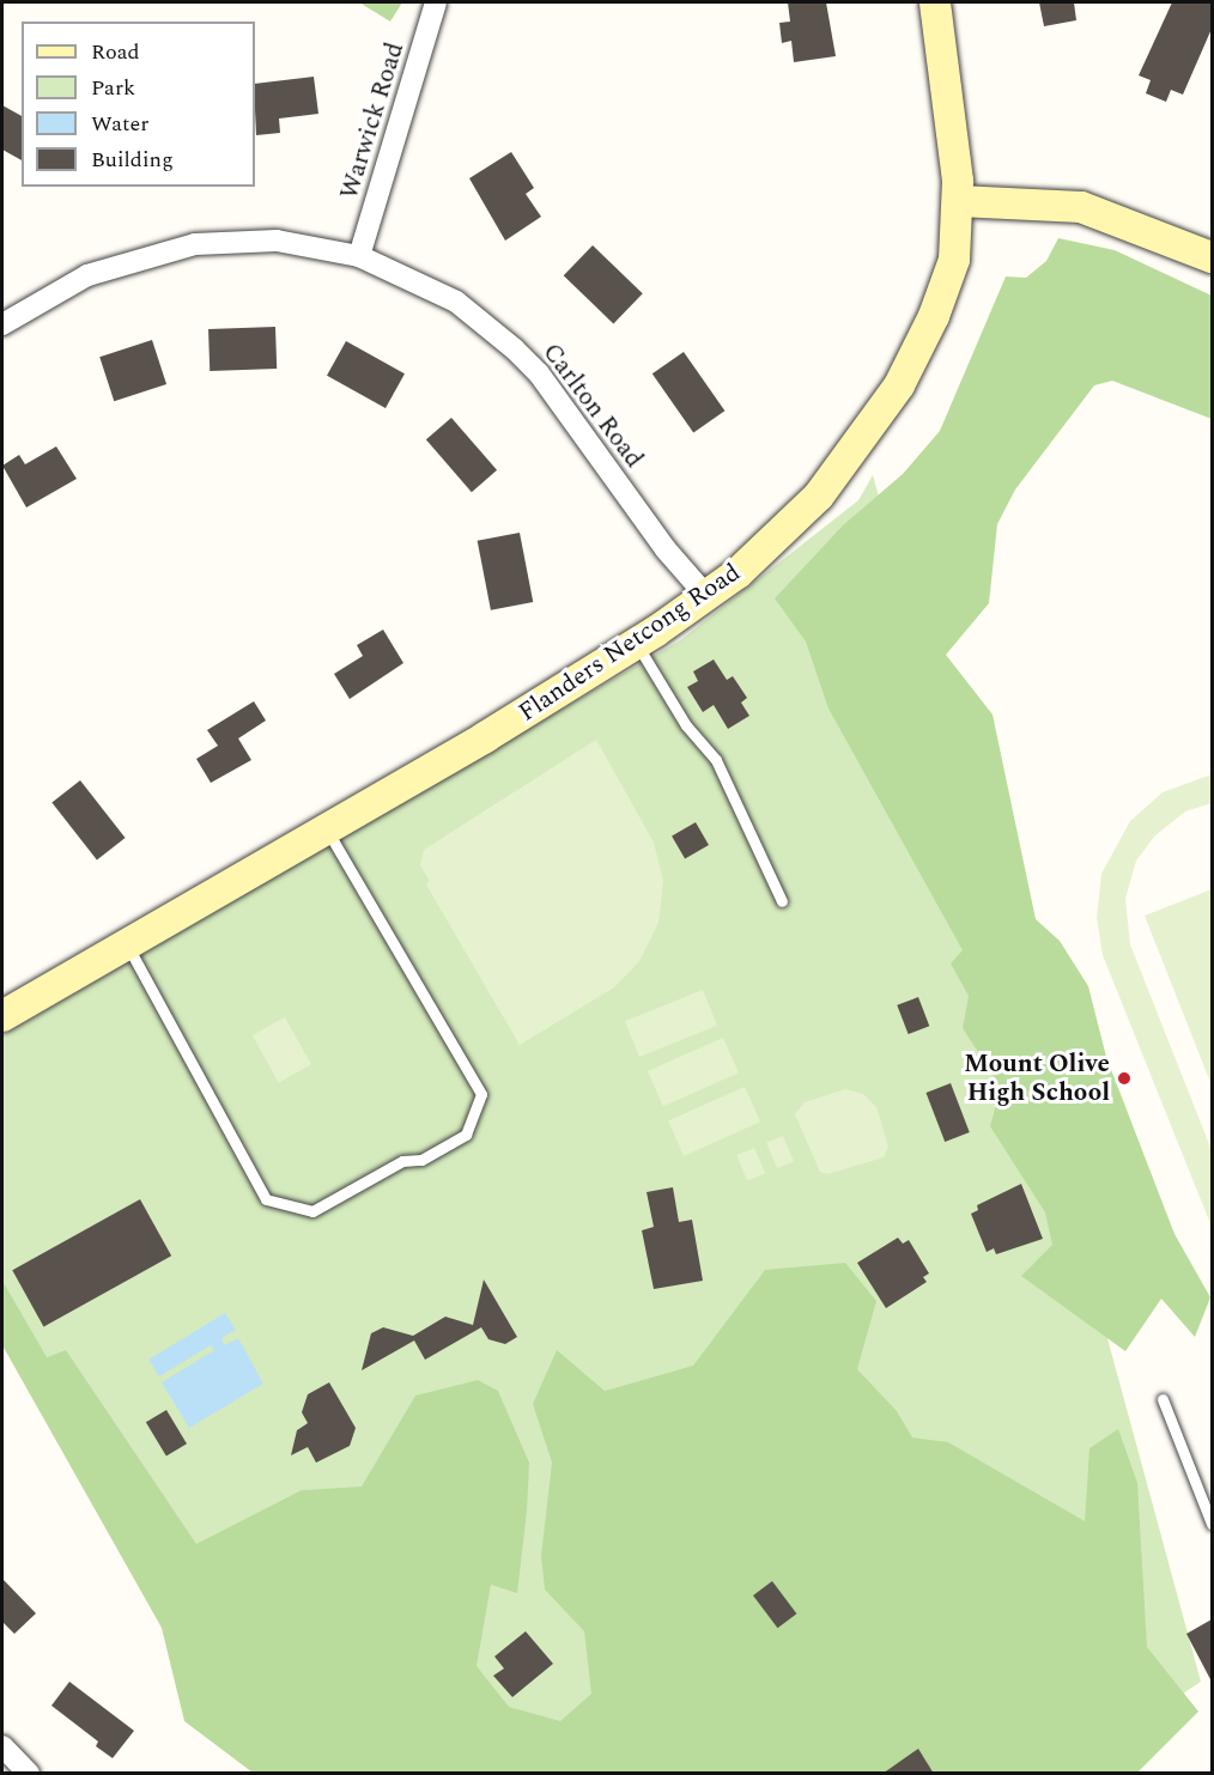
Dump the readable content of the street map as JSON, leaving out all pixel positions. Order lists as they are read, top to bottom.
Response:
{
  "streets": {
    "main road": ["Flanders Netcong Road"],
    "street": ["Warwick Road", "Carlton Road"]
  },
  "crossings": [
    ["Warwick Road", "Carlton Road"],
    ["Carlton Road", "Flanders Netcong Road"]
  ],
  "places": ["Mount Olive High School"],
  "legend": [
    "Road",
    "Park",
    "Water",
    "Building"
  ]
}
